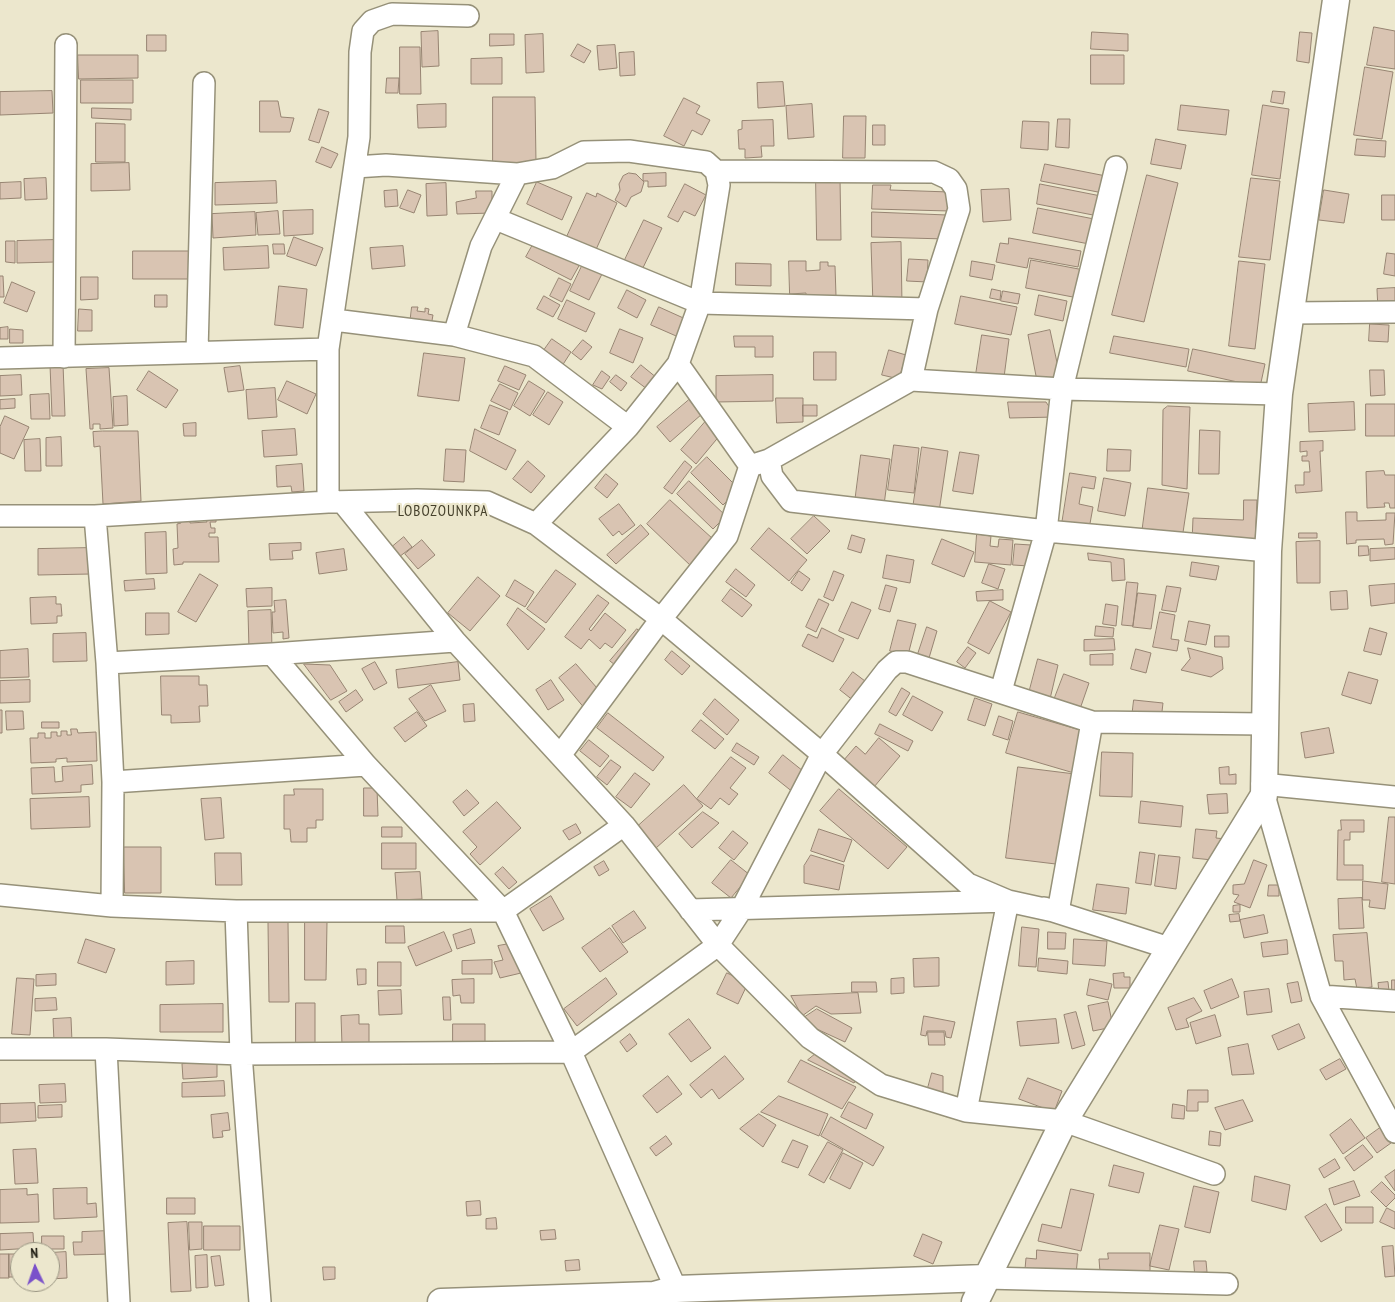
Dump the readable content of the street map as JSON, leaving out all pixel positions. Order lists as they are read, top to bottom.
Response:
{
  "districts": ["LOBOZOUNKPA"],
  "north": "top"
}
